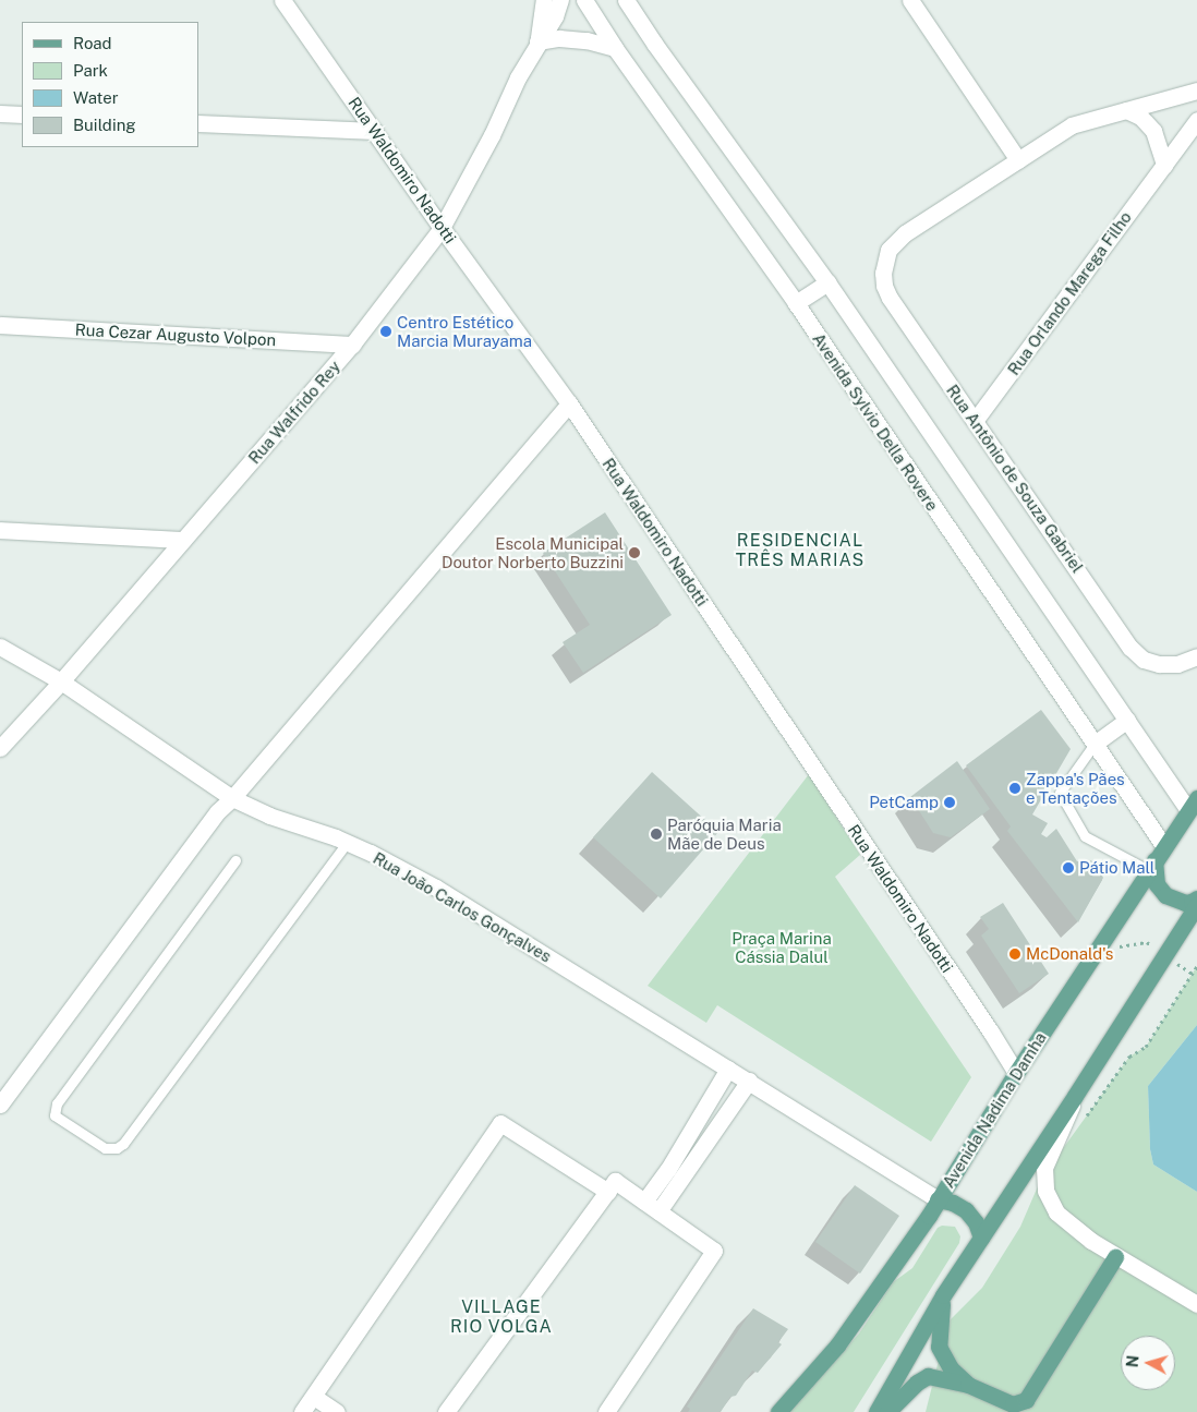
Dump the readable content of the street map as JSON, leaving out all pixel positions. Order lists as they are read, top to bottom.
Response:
{
  "streets": {
    "main road": ["Avenida Nadima Damha"],
    "street": [
      "Rua Waldomiro Nadotti",
      "Rua Orlando Marega Filho",
      "Rua Cezar Augusto Volpon",
      "Rua Walfrido Rey",
      "Avenida Sylvio Della Rovere",
      "Rua Antônio de Souza Gabriel",
      "Rua João Carlos Gonçalves"
    ]
  },
  "crossings": [
    ["Rua Waldomiro Nadotti", "Rua Walfrido Rey"],
    ["Rua Waldomiro Nadotti", "Avenida Nadima Damha"],
    ["Rua Orlando Marega Filho", "Rua Antônio de Souza Gabriel"],
    ["Rua Cezar Augusto Volpon", "Rua Walfrido Rey"],
    ["Rua Walfrido Rey", "Rua João Carlos Gonçalves"],
    ["Avenida Sylvio Della Rovere", "Avenida Nadima Damha"],
    ["Rua João Carlos Gonçalves", "Avenida Nadima Damha"]
  ],
  "districts": ["RESIDENCIAL TRÊS MARIAS", "VILLAGE RIO VOLGA"],
  "parks": ["Praça Marina Cássia Dalul"],
  "places": [
    "Centro Estético Marcia Murayama",
    "Escola Municipal Doutor Norberto Buzzini",
    "Zappa's Pães e Tentações",
    "PetCamp",
    "Paróquia Maria Mãe de Deus",
    "Pátio Mall",
    "McDonald's"
  ],
  "legend": [
    "Road",
    "Park",
    "Water",
    "Building"
  ],
  "north": "left"
}
